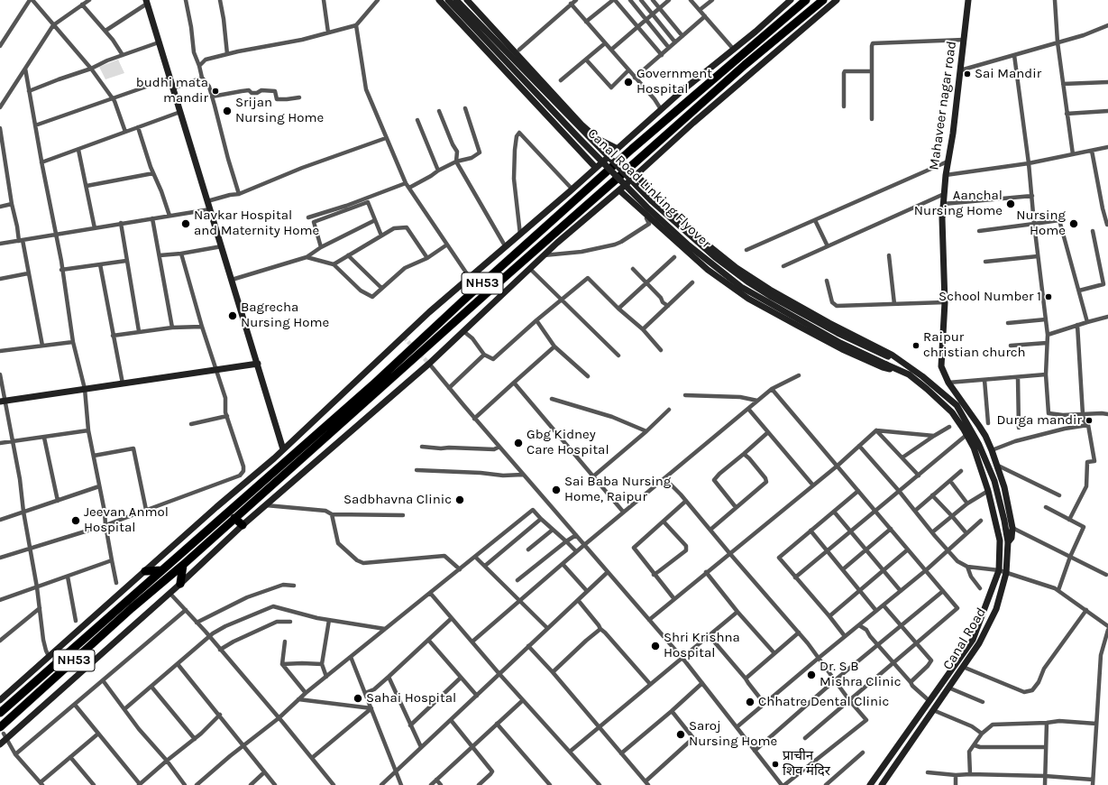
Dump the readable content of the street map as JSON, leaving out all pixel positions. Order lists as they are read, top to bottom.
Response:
{
  "streets": {
    "highway": ["NH53"],
    "main road": ["Mahaveer nagar road", "Canal Road Linking Flyover", "Canal Road"]
  },
  "crossings": [
    ["Canal Road Linking Flyover", "Canal Road"]
  ],
  "places": [
    "Sai Mandir",
    "Government Hospital",
    "budhi mata mandir",
    "Srijan Nursing Home",
    "Aanchal Nursing Home",
    "Navkar Hospital and Maternity Home",
    "Nursing Home",
    "School Number 1",
    "Bagrecha Nursing Home",
    "Raipur christian church",
    "Durga mandir",
    "Gbg Kidney Care Hospital",
    "Sai Baba Nursing Home, Raipur",
    "Sadbhavna Clinic",
    "Jeevan Anmol Hospital",
    "Shri Krishna Hospital",
    "Dr. S B Mishra Clinic",
    "Sahai Hospital",
    "Chhatre Dental Clinic",
    "Saroj Nursing Home",
    "प्राचीन शिव मंदिर"
  ]
}
